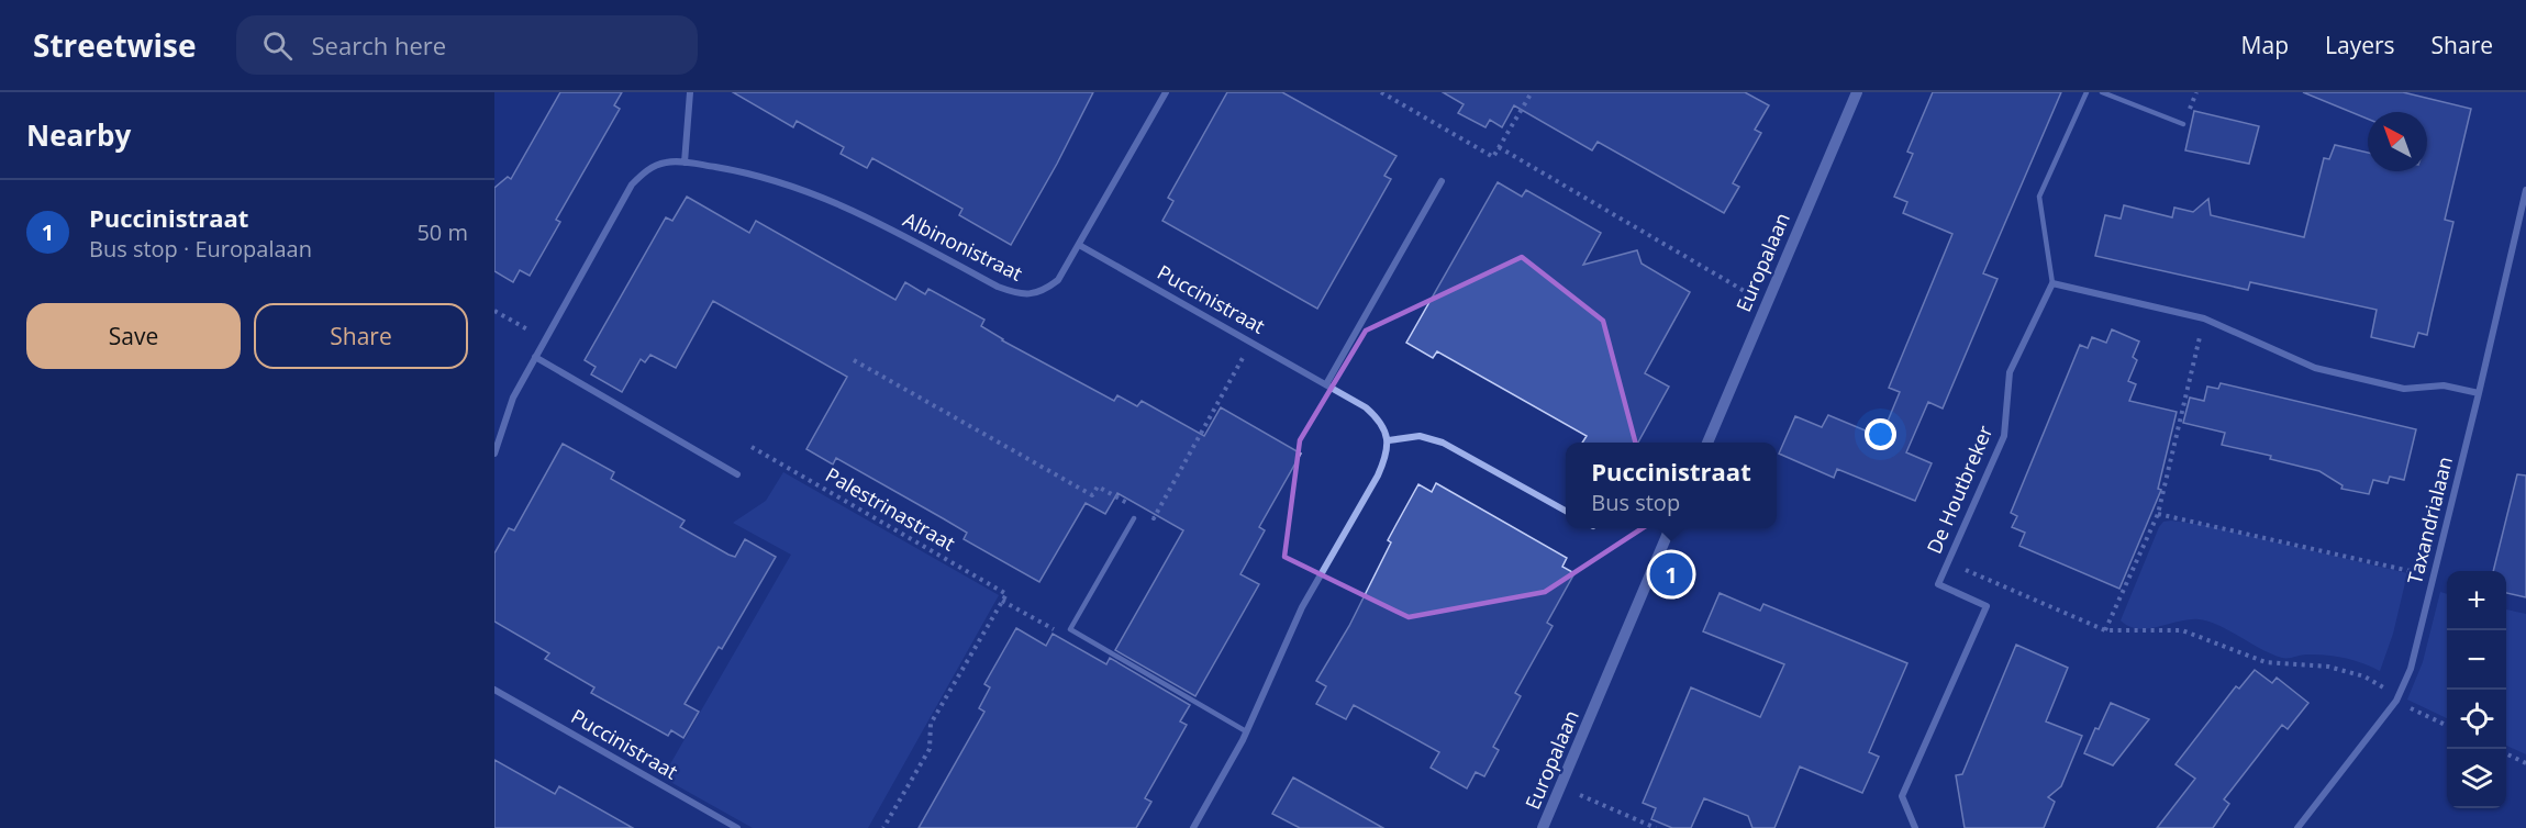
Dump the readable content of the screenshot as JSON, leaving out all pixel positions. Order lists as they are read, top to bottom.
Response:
{
  "streets": {
    "street": [
      "Albinonistraat",
      "Europalaan",
      "Puccinistraat",
      "De Houtbreker",
      "Taxandrialaan"
    ],
    "path": ["Palestrinastraat"]
  },
  "crossings": [
    ["Albinonistraat", "Puccinistraat"]
  ],
  "north": "top left",
  "page": {
    "header": "Streetwise",
    "search": "Search here",
    "nav": ["Map", "Layers", "Share"],
    "heading": "Nearby",
    "list": [
      {
        "mark": "1",
        "name": "Puccinistraat",
        "note": "Bus stop · Europalaan",
        "value": "50 m"
      }
    ],
    "buttons": ["Save", "Share"],
    "popup": ["Puccinistraat", "Bus stop"],
    "pins": "1",
    "map_buttons": ["+", "−"]
  }
}
